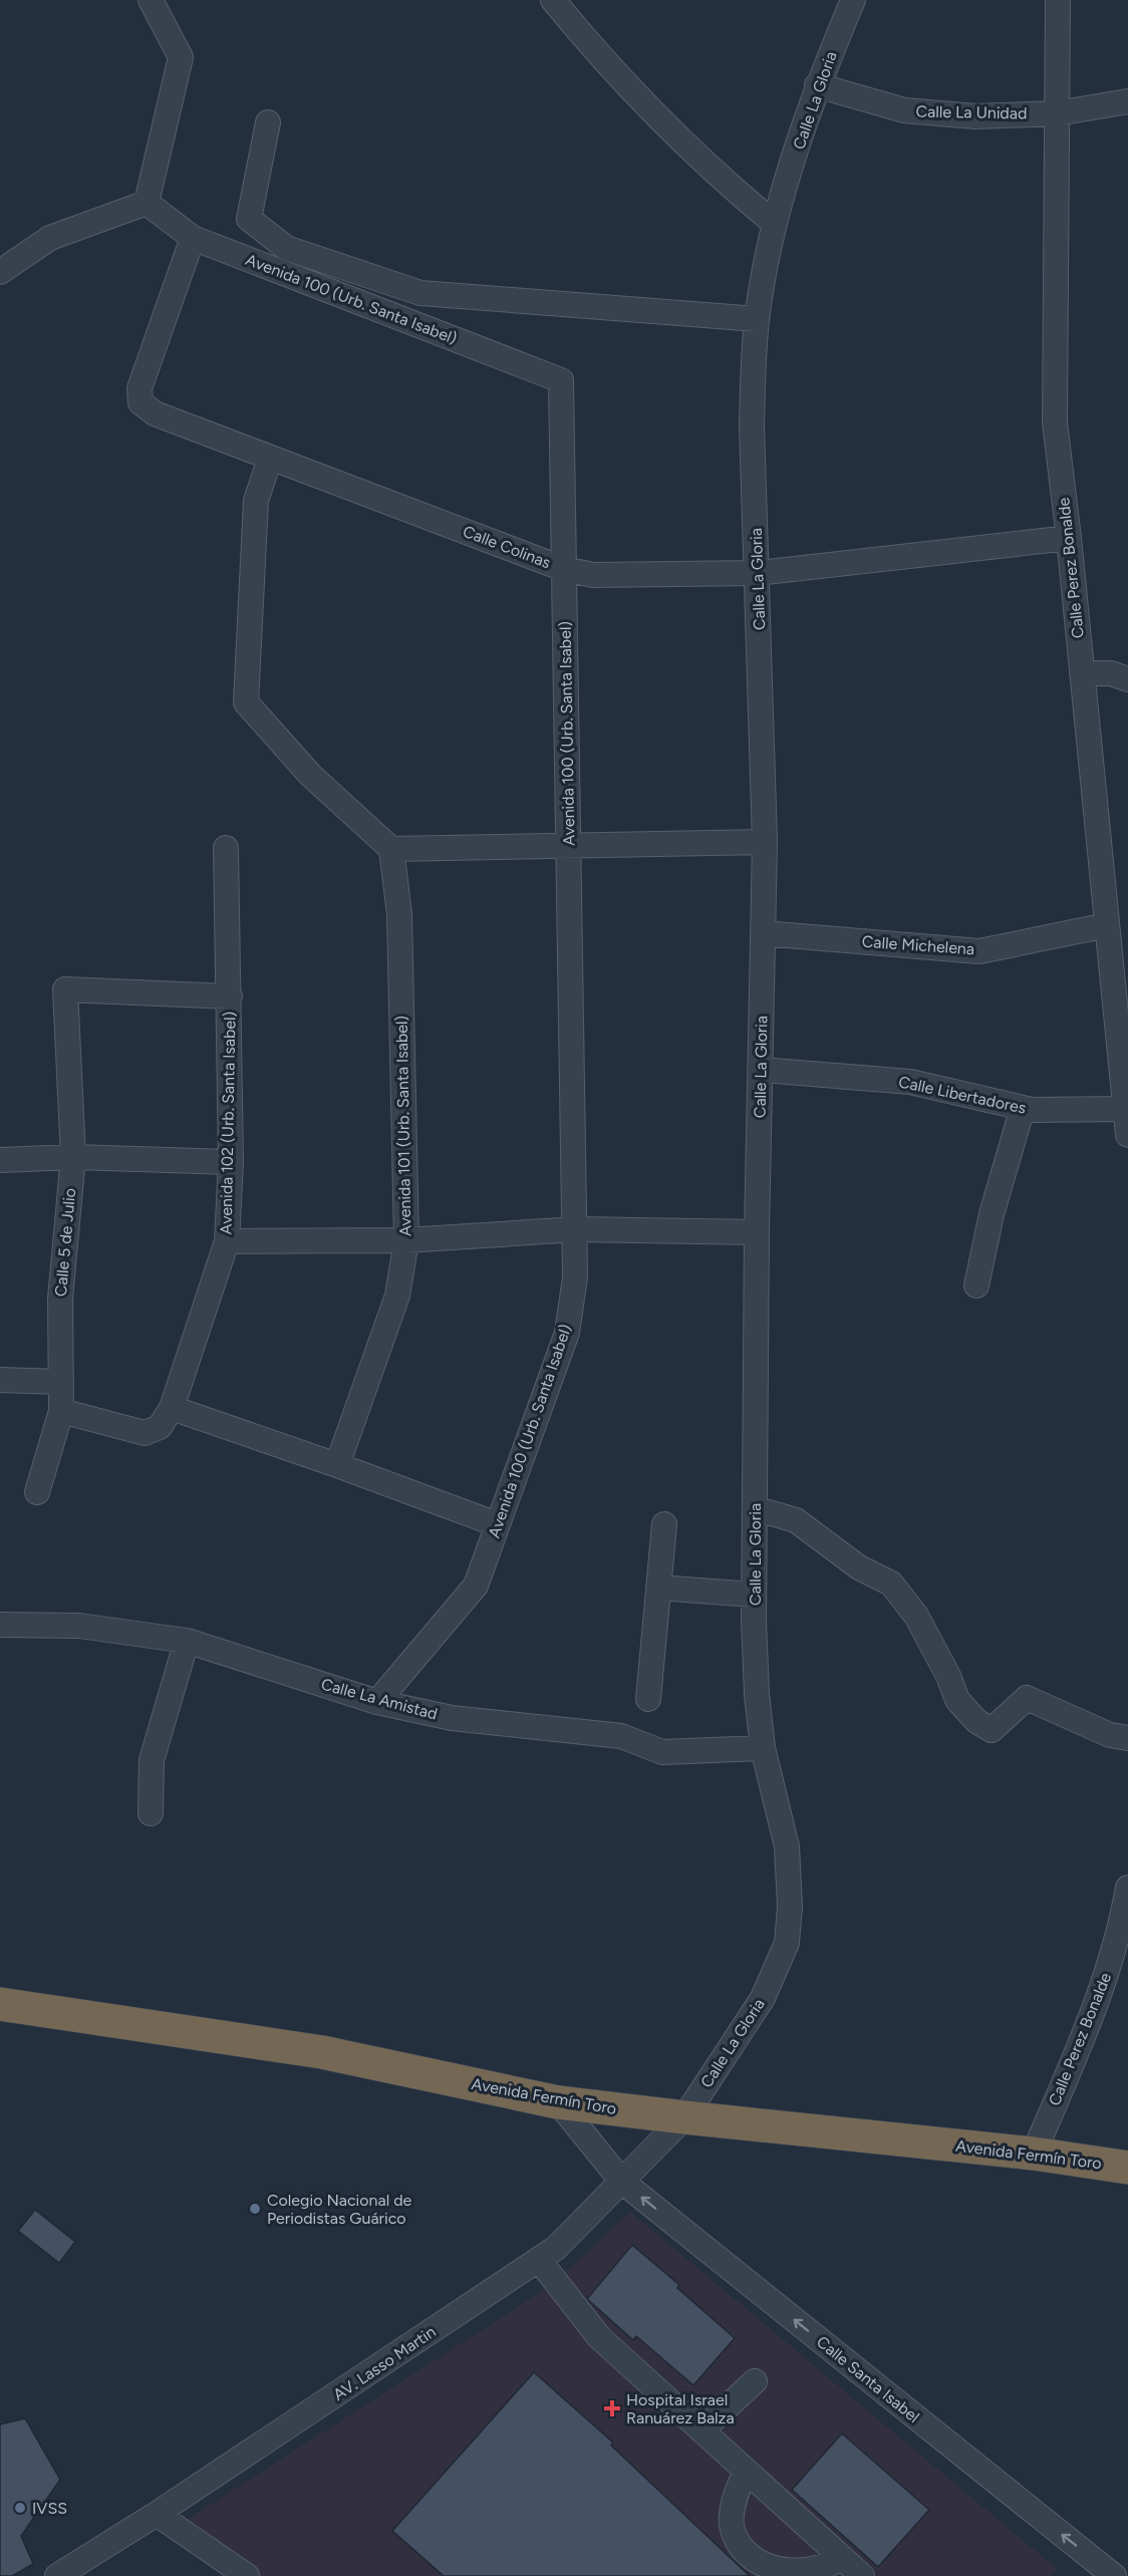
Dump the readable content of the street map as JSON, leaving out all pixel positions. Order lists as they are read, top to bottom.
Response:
{
  "streets": {
    "highway": ["Avenida Fermín Toro"],
    "street": [
      "Calle La Gloria",
      "Calle La Unidad",
      "Avenida 100 (Urb. Santa Isabel)",
      "Calle Colinas",
      "Calle Perez Bonalde",
      "Calle Michelena",
      "Calle Libertadores",
      "Avenida 102 (Urb. Santa Isabel)",
      "Avenida 101 (Urb. Santa Isabel)",
      "Calle 5 de Julio",
      "Calle La Amistad",
      "AV. Lasso Martin",
      "Calle Santa Isabel"
    ]
  },
  "crossings": [
    ["Calle La Gloria", "Calle La Unidad"],
    ["Calle La Gloria", "Calle Colinas"],
    ["Calle La Gloria", "Calle Michelena"],
    ["Calle La Gloria", "Calle Libertadores"],
    ["Calle La Gloria", "Calle La Amistad"],
    ["Calle La Gloria", "Avenida Fermín Toro"],
    ["Calle La Gloria", "AV. Lasso Martin"],
    ["Calle La Unidad", "Calle Perez Bonalde"],
    ["Avenida 100 (Urb. Santa Isabel)", "Calle Colinas"],
    ["Avenida 100 (Urb. Santa Isabel)", "Calle La Amistad"],
    ["Calle Colinas", "Calle Perez Bonalde"],
    ["Calle Perez Bonalde", "Calle Michelena"],
    ["Calle Perez Bonalde", "Calle Libertadores"],
    ["Calle Perez Bonalde", "Avenida Fermín Toro"],
    ["Avenida 102 (Urb. Santa Isabel)", "Calle 5 de Julio"],
    ["Avenida Fermín Toro", "AV. Lasso Martin"],
    ["Avenida Fermín Toro", "Calle Santa Isabel"],
    ["AV. Lasso Martin", "Calle Santa Isabel"]
  ],
  "places": {
    "other": ["Colegio Nacional de Periodistas Guárico", "IVSS"],
    "health": ["Hospital Israel Ranuárez Balza"]
  }
}
